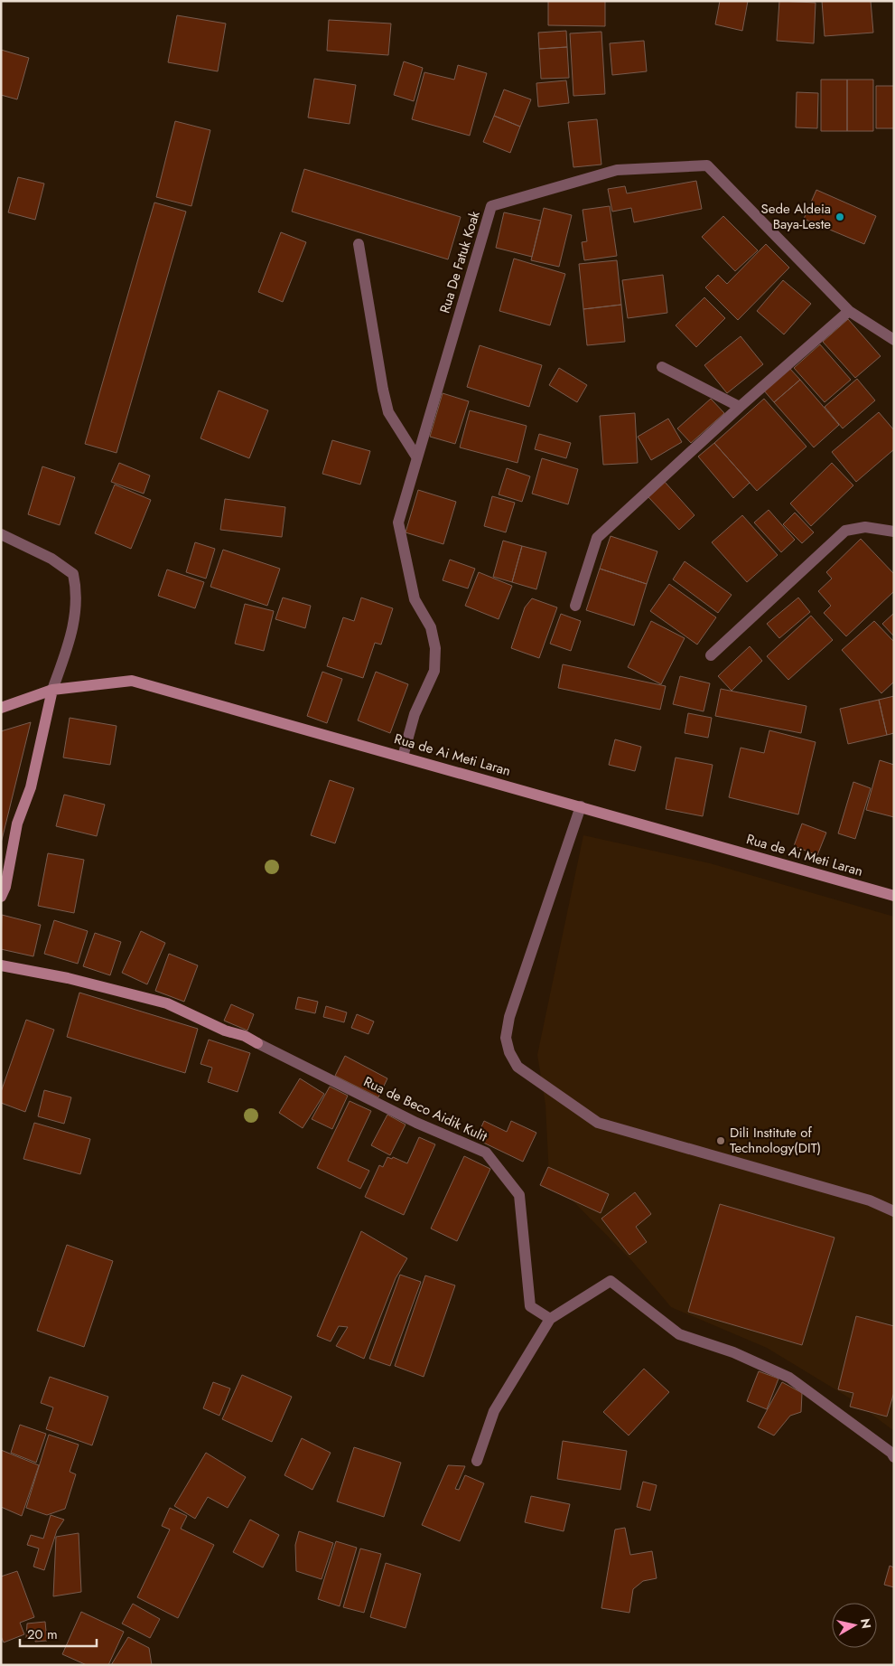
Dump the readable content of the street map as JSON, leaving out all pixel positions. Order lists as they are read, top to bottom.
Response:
{
  "streets": {
    "street": ["Rua De Fatuk Koak", "Rua de Ai Meti Laran", "Rua de Beco Aidik Kulit"]
  },
  "crossings": [
    ["Rua De Fatuk Koak", "Rua de Ai Meti Laran"]
  ],
  "places": ["Sede Aldeia Baya-Leste", "Dili Institute of Technology(DIT)"],
  "scale_bar": "20 m",
  "north": "right"
}
